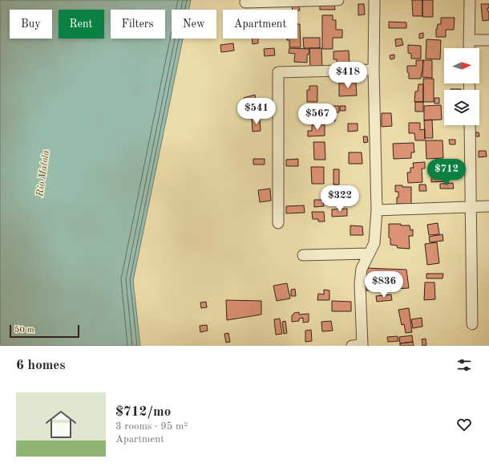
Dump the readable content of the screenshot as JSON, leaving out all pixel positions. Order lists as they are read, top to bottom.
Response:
{
  "water": ["Rio Matola"],
  "scale_bar": "50 m",
  "north": "right",
  "page": {
    "chip": [
      "Buy",
      "Rent",
      "Filters",
      "New",
      "Apartment"
    ],
    "price": [
      "$418",
      "$541",
      "$567",
      "$712",
      "$322",
      "$836"
    ],
    "scale": "50 m",
    "heading": "6 homes",
    "list": [
      {
        "name": "$712/mo",
        "note": "3 rooms · 95 m² · Apartment"
      }
    ]
  }
}
